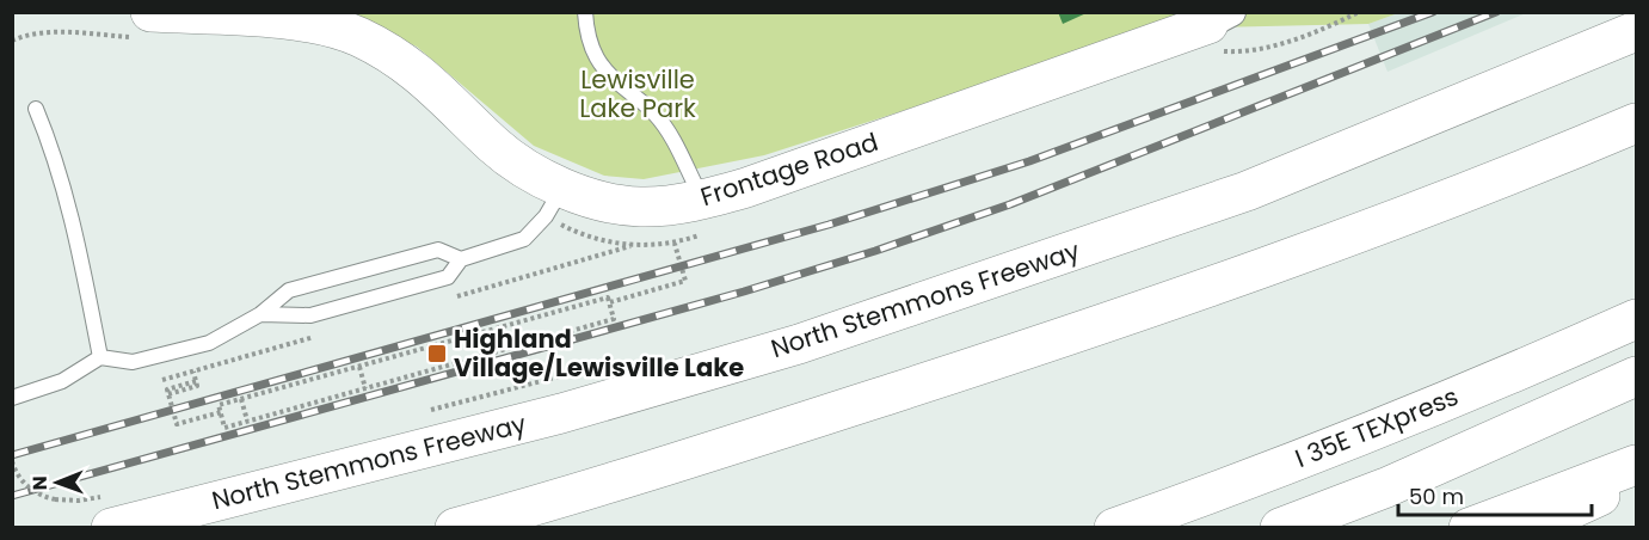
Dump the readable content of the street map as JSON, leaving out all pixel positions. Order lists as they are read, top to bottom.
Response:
{
  "streets": {
    "main road": ["Frontage Road", "North Stemmons Freeway", "I 35E TEXpress"]
  },
  "parks": ["Lewisville Lake Park"],
  "places": {
    "transit": ["Highland Village/Lewisville Lake"]
  },
  "scale_bar": "50 m",
  "north": "left"
}
